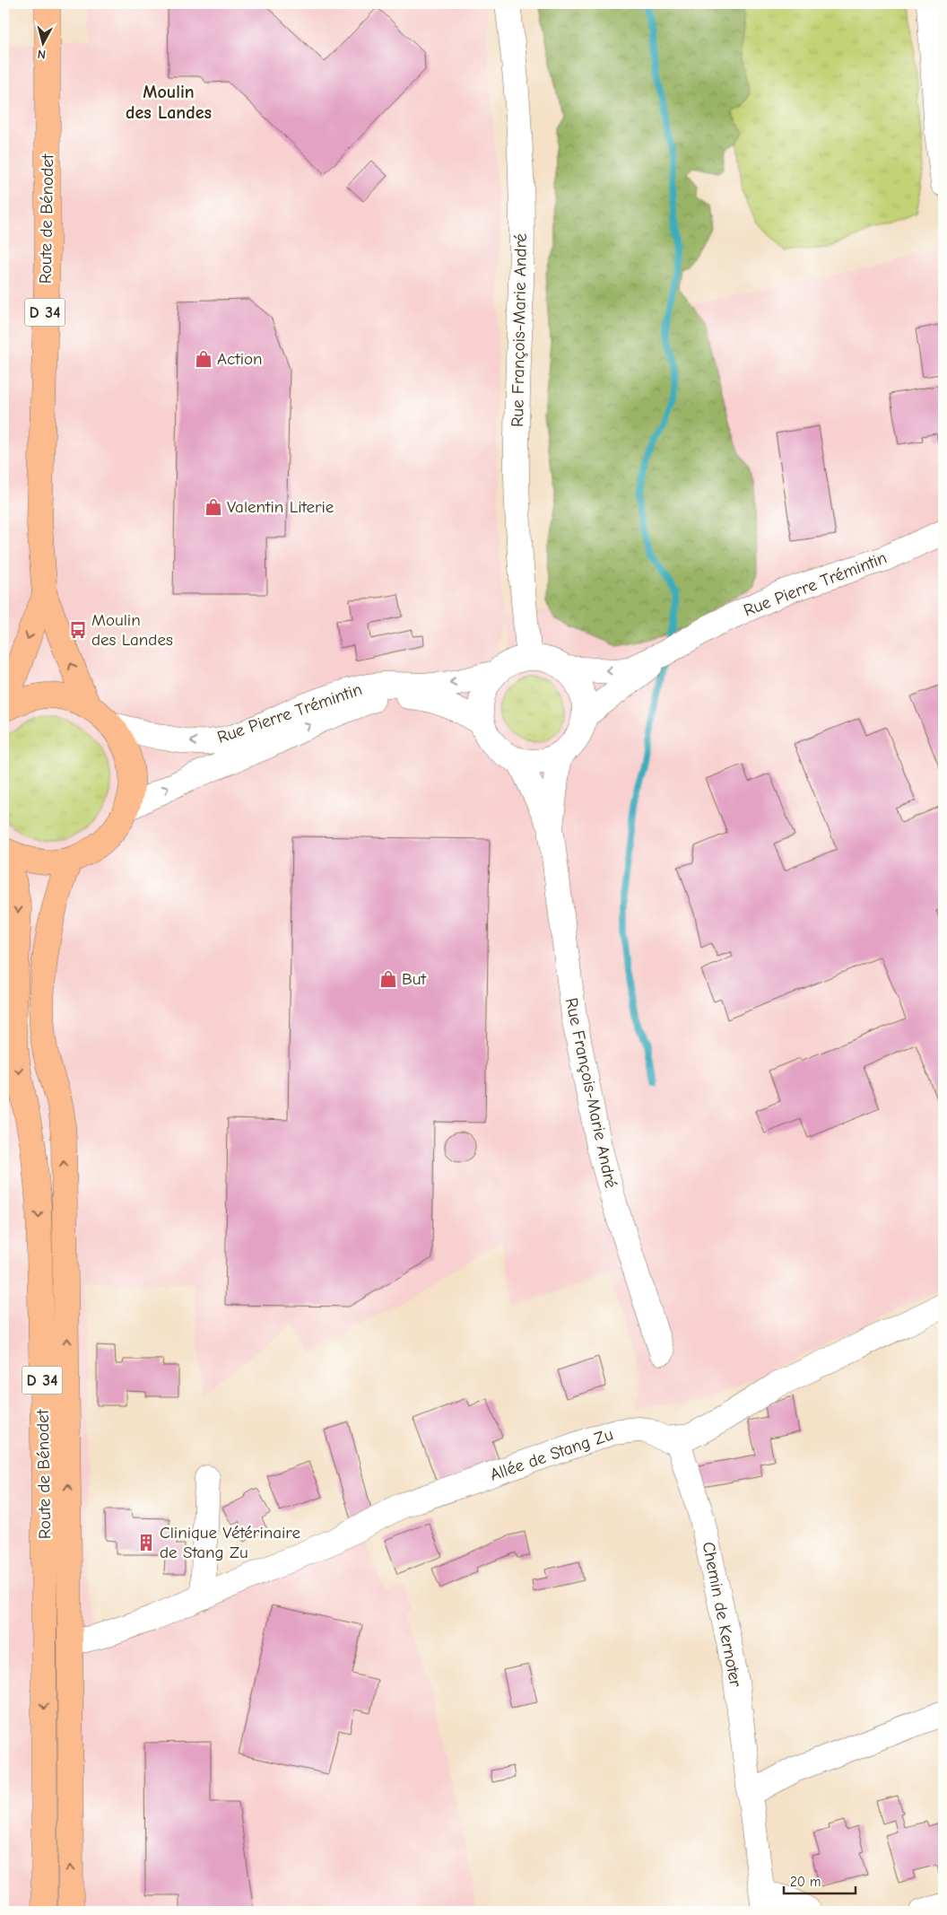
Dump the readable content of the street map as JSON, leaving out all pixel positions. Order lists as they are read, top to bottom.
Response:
{
  "streets": {
    "main road": ["Route de Bénodet", "D 34"],
    "street": [
      "Rue François-Marie André",
      "Rue Pierre Trémintin",
      "Allée de Stang Zu",
      "Chemin de Kernoter"
    ]
  },
  "crossings": [
    ["Route de Bénodet", "Allée de Stang Zu"],
    ["Rue François-Marie André", "Rue Pierre Trémintin"],
    ["Allée de Stang Zu", "Chemin de Kernoter"]
  ],
  "districts": ["Moulin des Landes"],
  "places": {
    "shop": ["Action", "Valentin Literie", "But"],
    "bus stop": ["Moulin des Landes"],
    "building": ["Clinique Vétérinaire de Stang Zu"]
  },
  "scale_bar": "20 m",
  "north": "bottom"
}
